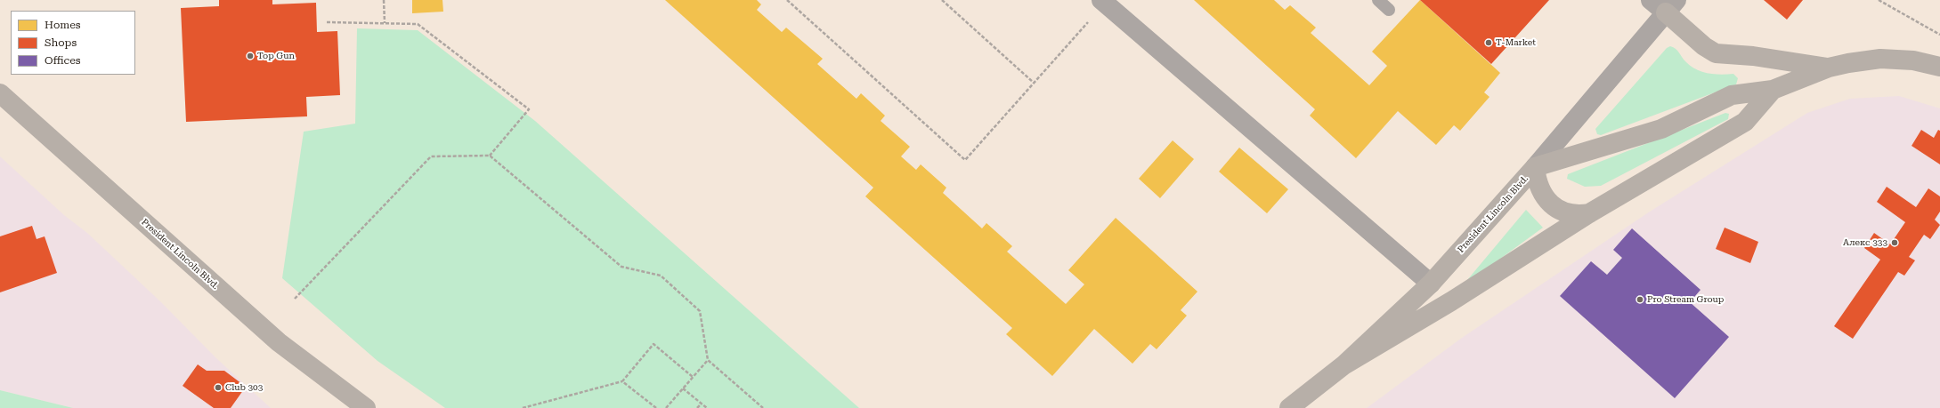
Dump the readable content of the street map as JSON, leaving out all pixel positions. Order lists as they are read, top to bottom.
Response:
{
  "streets": {
    "street": ["President Lincoln Blvd."]
  },
  "places": [
    "T-Market",
    "Top Gun",
    "Алекс 333",
    "Pro Stream Group",
    "Club 303"
  ],
  "legend": ["Homes", "Shops", "Offices"]
}
